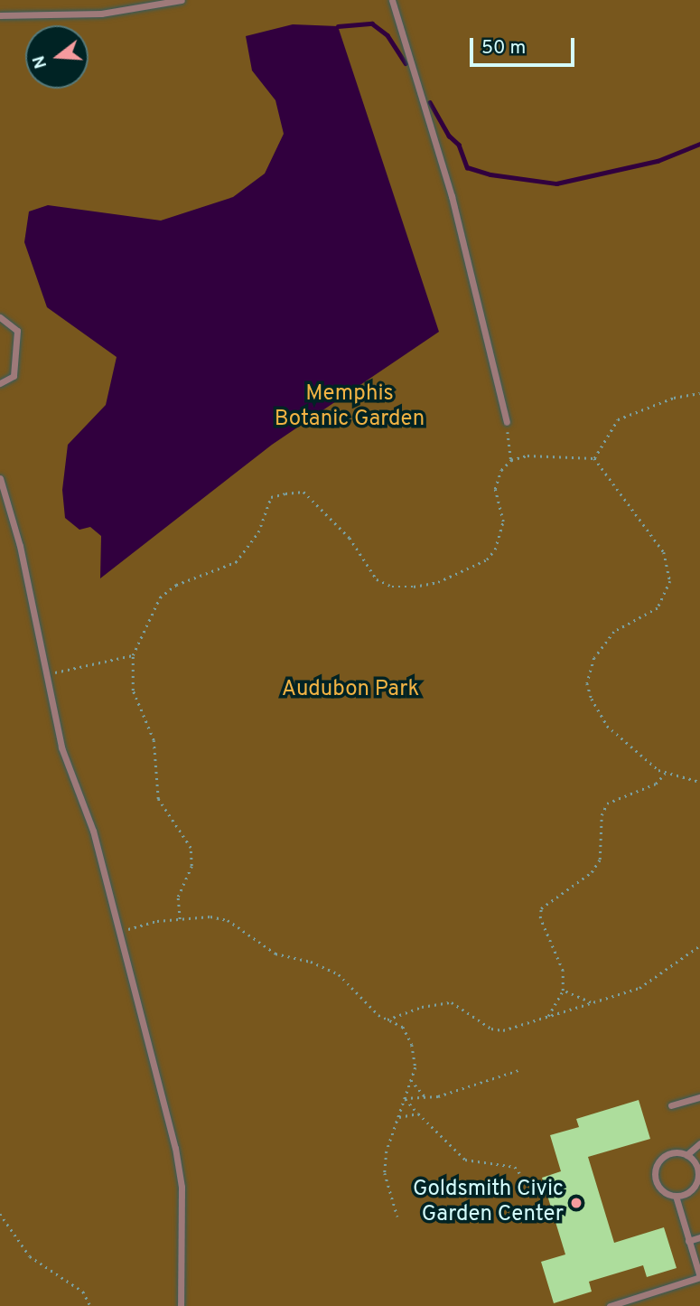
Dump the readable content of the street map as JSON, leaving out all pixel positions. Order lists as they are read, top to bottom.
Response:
{
  "parks": ["Memphis Botanic Garden", "Audubon Park"],
  "places": ["Goldsmith Civic Garden Center"],
  "scale_bar": "50 m",
  "north": "left"
}
